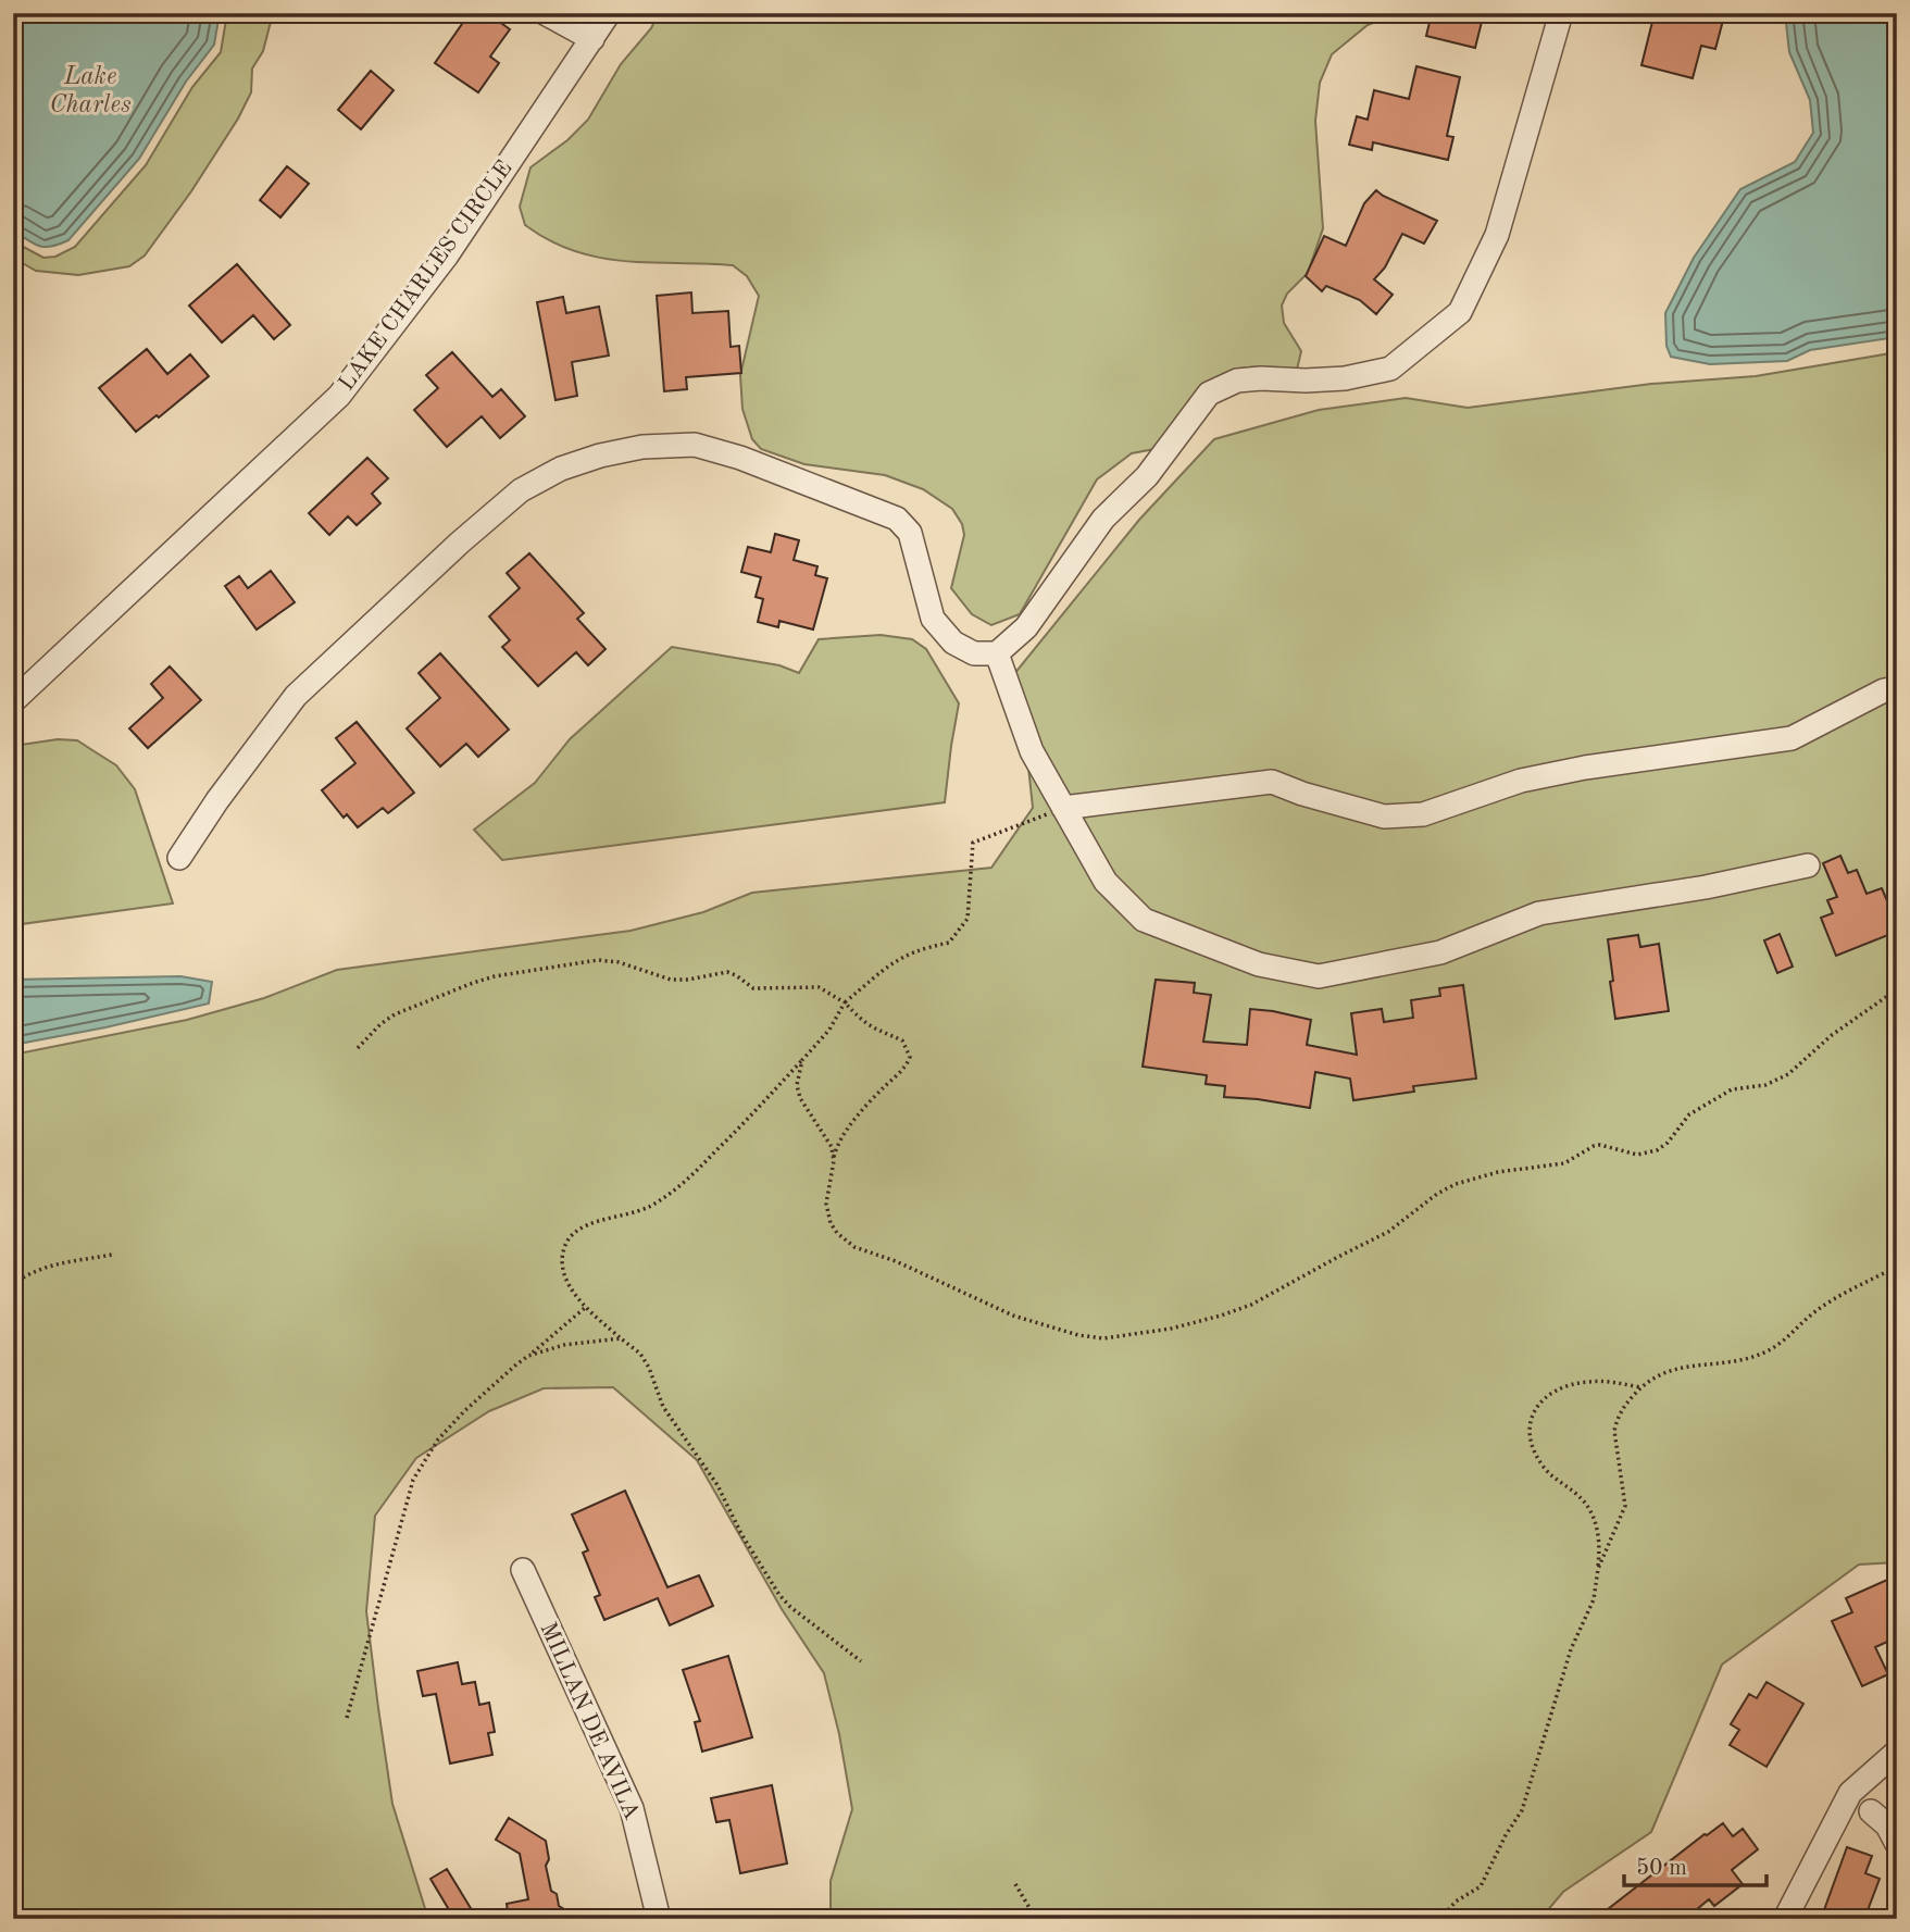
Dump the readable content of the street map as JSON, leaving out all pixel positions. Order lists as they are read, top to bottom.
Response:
{
  "streets": {
    "street": ["LAKE CHARLES CIRCLE", "MILLAN DE AVILA"]
  },
  "water": ["Lake Charles"],
  "scale_bar": "50 m"
}
